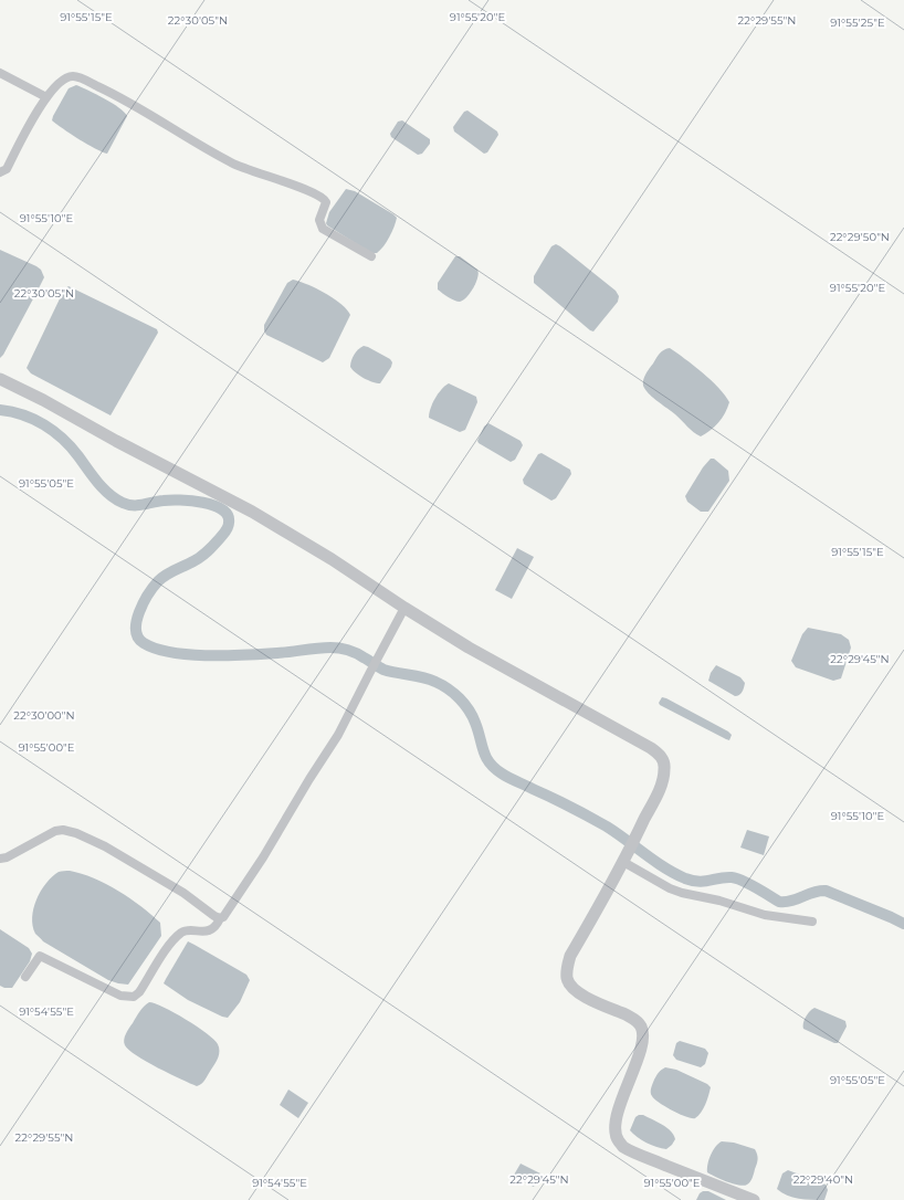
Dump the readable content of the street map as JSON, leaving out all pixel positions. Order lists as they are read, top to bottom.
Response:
{
  "coordinates": [
    "91°55'15\"E",
    "91°55'20\"E",
    "22°30'05\"N",
    "22°29'55\"N",
    "91°55'25\"E",
    "91°55'10\"E",
    "22°29'50\"N",
    "91°55'05\"E",
    "22°29'45\"N",
    "22°30'00\"N",
    "91°55'00\"E",
    "91°54'55\"E",
    "22°29'40\"N"
  ]
}
